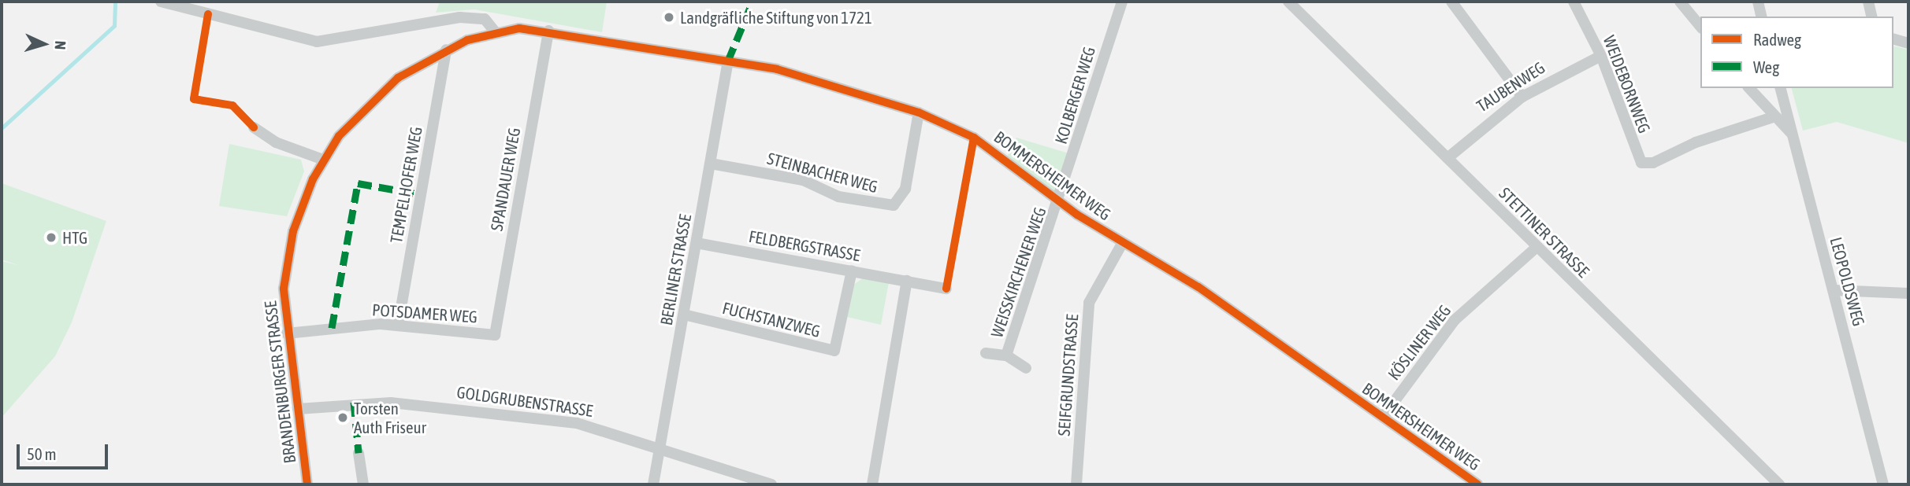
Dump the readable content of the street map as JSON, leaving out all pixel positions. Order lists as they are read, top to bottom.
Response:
{
  "streets": {
    "street": [
      "WEIDEBORNWEG",
      "TAUBENWEG",
      "KOLBERGER WEG",
      "STEINBACHER WEG",
      "BOMMERSHEIMER WEG",
      "SPANDAUER WEG",
      "TEMPELHOFER WEG",
      "STETTINER STRASSE",
      "FELDBERGSTRASSE",
      "BERLINER STRASSE",
      "WEISSKIRCHENER WEG",
      "LEOPOLDSWEG",
      "POTSDAMER WEG",
      "FUCHSTANZWEG",
      "KÖSLINER WEG",
      "SEIFGRUNDSTRASSE",
      "BRANDENBURGER STRASSE",
      "GOLDGRUBENSTRASSE"
    ]
  },
  "crossings": [
    ["WEIDEBORNWEG", "TAUBENWEG"],
    ["TAUBENWEG", "STETTINER STRASSE"],
    ["KOLBERGER WEG", "BOMMERSHEIMER WEG"],
    ["KOLBERGER WEG", "WEISSKIRCHENER WEG"],
    ["STEINBACHER WEG", "BOMMERSHEIMER WEG"],
    ["STEINBACHER WEG", "BERLINER STRASSE"],
    ["BOMMERSHEIMER WEG", "SPANDAUER WEG"],
    ["BOMMERSHEIMER WEG", "BERLINER STRASSE"],
    ["BOMMERSHEIMER WEG", "WEISSKIRCHENER WEG"],
    ["BOMMERSHEIMER WEG", "KÖSLINER WEG"],
    ["BOMMERSHEIMER WEG", "SEIFGRUNDSTRASSE"],
    ["BOMMERSHEIMER WEG", "BRANDENBURGER STRASSE"],
    ["SPANDAUER WEG", "POTSDAMER WEG"],
    ["SPANDAUER WEG", "BRANDENBURGER STRASSE"],
    ["TEMPELHOFER WEG", "POTSDAMER WEG"],
    ["TEMPELHOFER WEG", "BRANDENBURGER STRASSE"],
    ["STETTINER STRASSE", "KÖSLINER WEG"],
    ["FELDBERGSTRASSE", "BERLINER STRASSE"],
    ["FELDBERGSTRASSE", "FUCHSTANZWEG"],
    ["BERLINER STRASSE", "FUCHSTANZWEG"],
    ["BERLINER STRASSE", "GOLDGRUBENSTRASSE"],
    ["POTSDAMER WEG", "BRANDENBURGER STRASSE"],
    ["BRANDENBURGER STRASSE", "GOLDGRUBENSTRASSE"]
  ],
  "places": ["Landgräfliche Stiftung von 1721", "HTG", "Torsten Auth Friseur"],
  "legend": ["Radweg", "Weg"],
  "scale_bar": "50 m",
  "north": "right"
}
